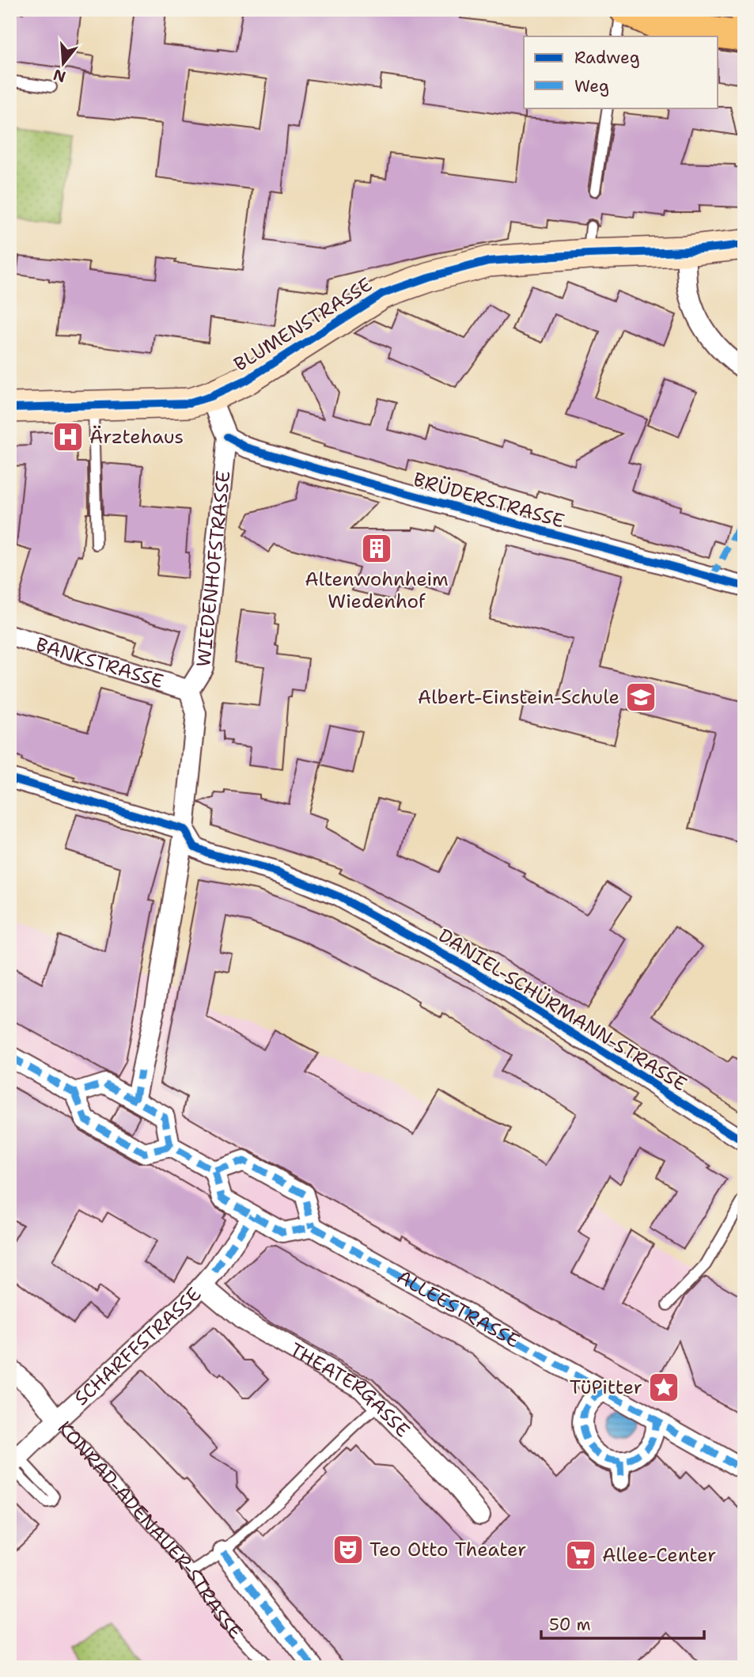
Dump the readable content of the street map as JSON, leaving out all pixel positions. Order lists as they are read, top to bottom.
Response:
{
  "streets": {
    "street": [
      "BLUMENSTRASSE",
      "BRÜDERSTRASSE",
      "WIEDENHOFSTRASSE",
      "BANKSTRASSE",
      "DANIEL-SCHÜRMANN-STRASSE",
      "ALLEESTRASSE",
      "SCHARFFSTRASSE",
      "THEATERGASSE",
      "KONRAD-ADENAUER-STRASSE"
    ]
  },
  "crossings": [
    ["BLUMENSTRASSE", "WIEDENHOFSTRASSE"],
    ["BRÜDERSTRASSE", "WIEDENHOFSTRASSE"],
    ["WIEDENHOFSTRASSE", "BANKSTRASSE"],
    ["WIEDENHOFSTRASSE", "DANIEL-SCHÜRMANN-STRASSE"],
    ["SCHARFFSTRASSE", "THEATERGASSE"],
    ["SCHARFFSTRASSE", "KONRAD-ADENAUER-STRASSE"]
  ],
  "places": {
    "hospital": ["Ärztehaus"],
    "building": ["Altenwohnheim Wiedenhof"],
    "school or university": ["Albert-Einstein-Schule"],
    "place": ["TüPitter"],
    "theatre": ["Teo Otto Theater"],
    "supermarket": ["Allee-Center"]
  },
  "legend": ["Radweg", "Weg"],
  "scale_bar": "50 m",
  "north": "bottom"
}
